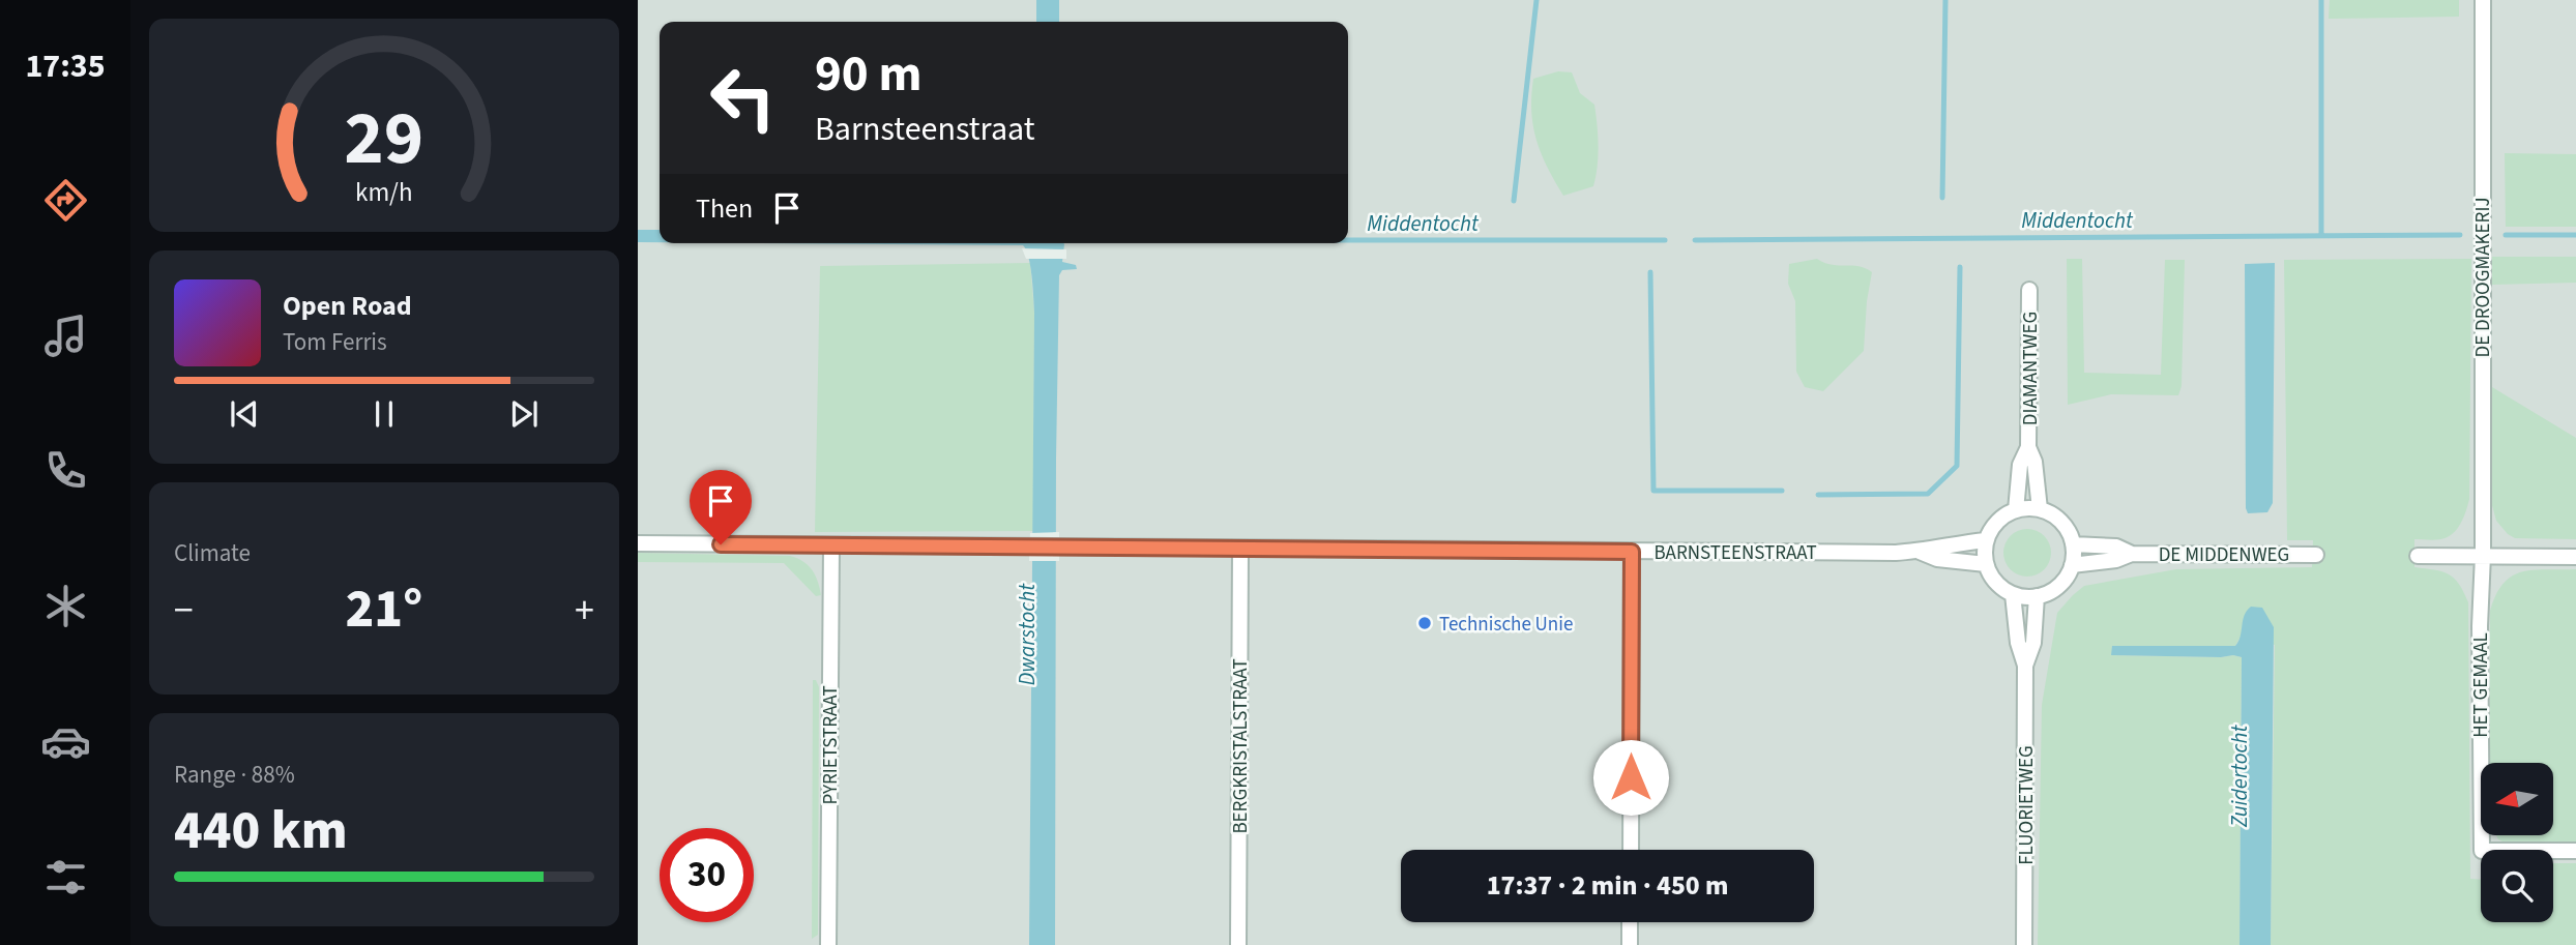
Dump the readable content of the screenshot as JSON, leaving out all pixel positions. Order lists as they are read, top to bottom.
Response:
{
  "streets": {
    "street": [
      "DE DROOGMAKERIJ",
      "DIAMANTWEG",
      "BARNSTEENSTRAAT",
      "DE MIDDENWEG",
      "HET GEMAAL",
      "PYRIETSTRAAT",
      "BERGKRISTALSTRAAT",
      "FLUORIETWEG"
    ]
  },
  "crossings": [
    ["DE DROOGMAKERIJ", "HET GEMAAL"],
    ["DIAMANTWEG", "BARNSTEENSTRAAT"],
    ["DIAMANTWEG", "DE MIDDENWEG"],
    ["DIAMANTWEG", "FLUORIETWEG"],
    ["BARNSTEENSTRAAT", "DE MIDDENWEG"],
    ["BARNSTEENSTRAAT", "PYRIETSTRAAT"],
    ["BARNSTEENSTRAAT", "BERGKRISTALSTRAAT"],
    ["BARNSTEENSTRAAT", "FLUORIETWEG"],
    ["DE MIDDENWEG", "FLUORIETWEG"]
  ],
  "water": ["Middentocht", "Dwarstocht", "Zuidertocht"],
  "places": ["Technische Unie"],
  "north": "left",
  "page": {
    "tabs": "17:35",
    "turn": ["90 m", "Barnsteenstraat"],
    "then": "Then",
    "song": ["Open Road", "Tom Ferris"],
    "tile": [
      "Climate",
      ["Range · 88%", "440 km"]
    ],
    "heat": ["−", "21°", "+"],
    "limit": "30",
    "trip": "17:37 · 2 min · 450 m",
    "gauge": ["29", "km/h"]
  }
}
